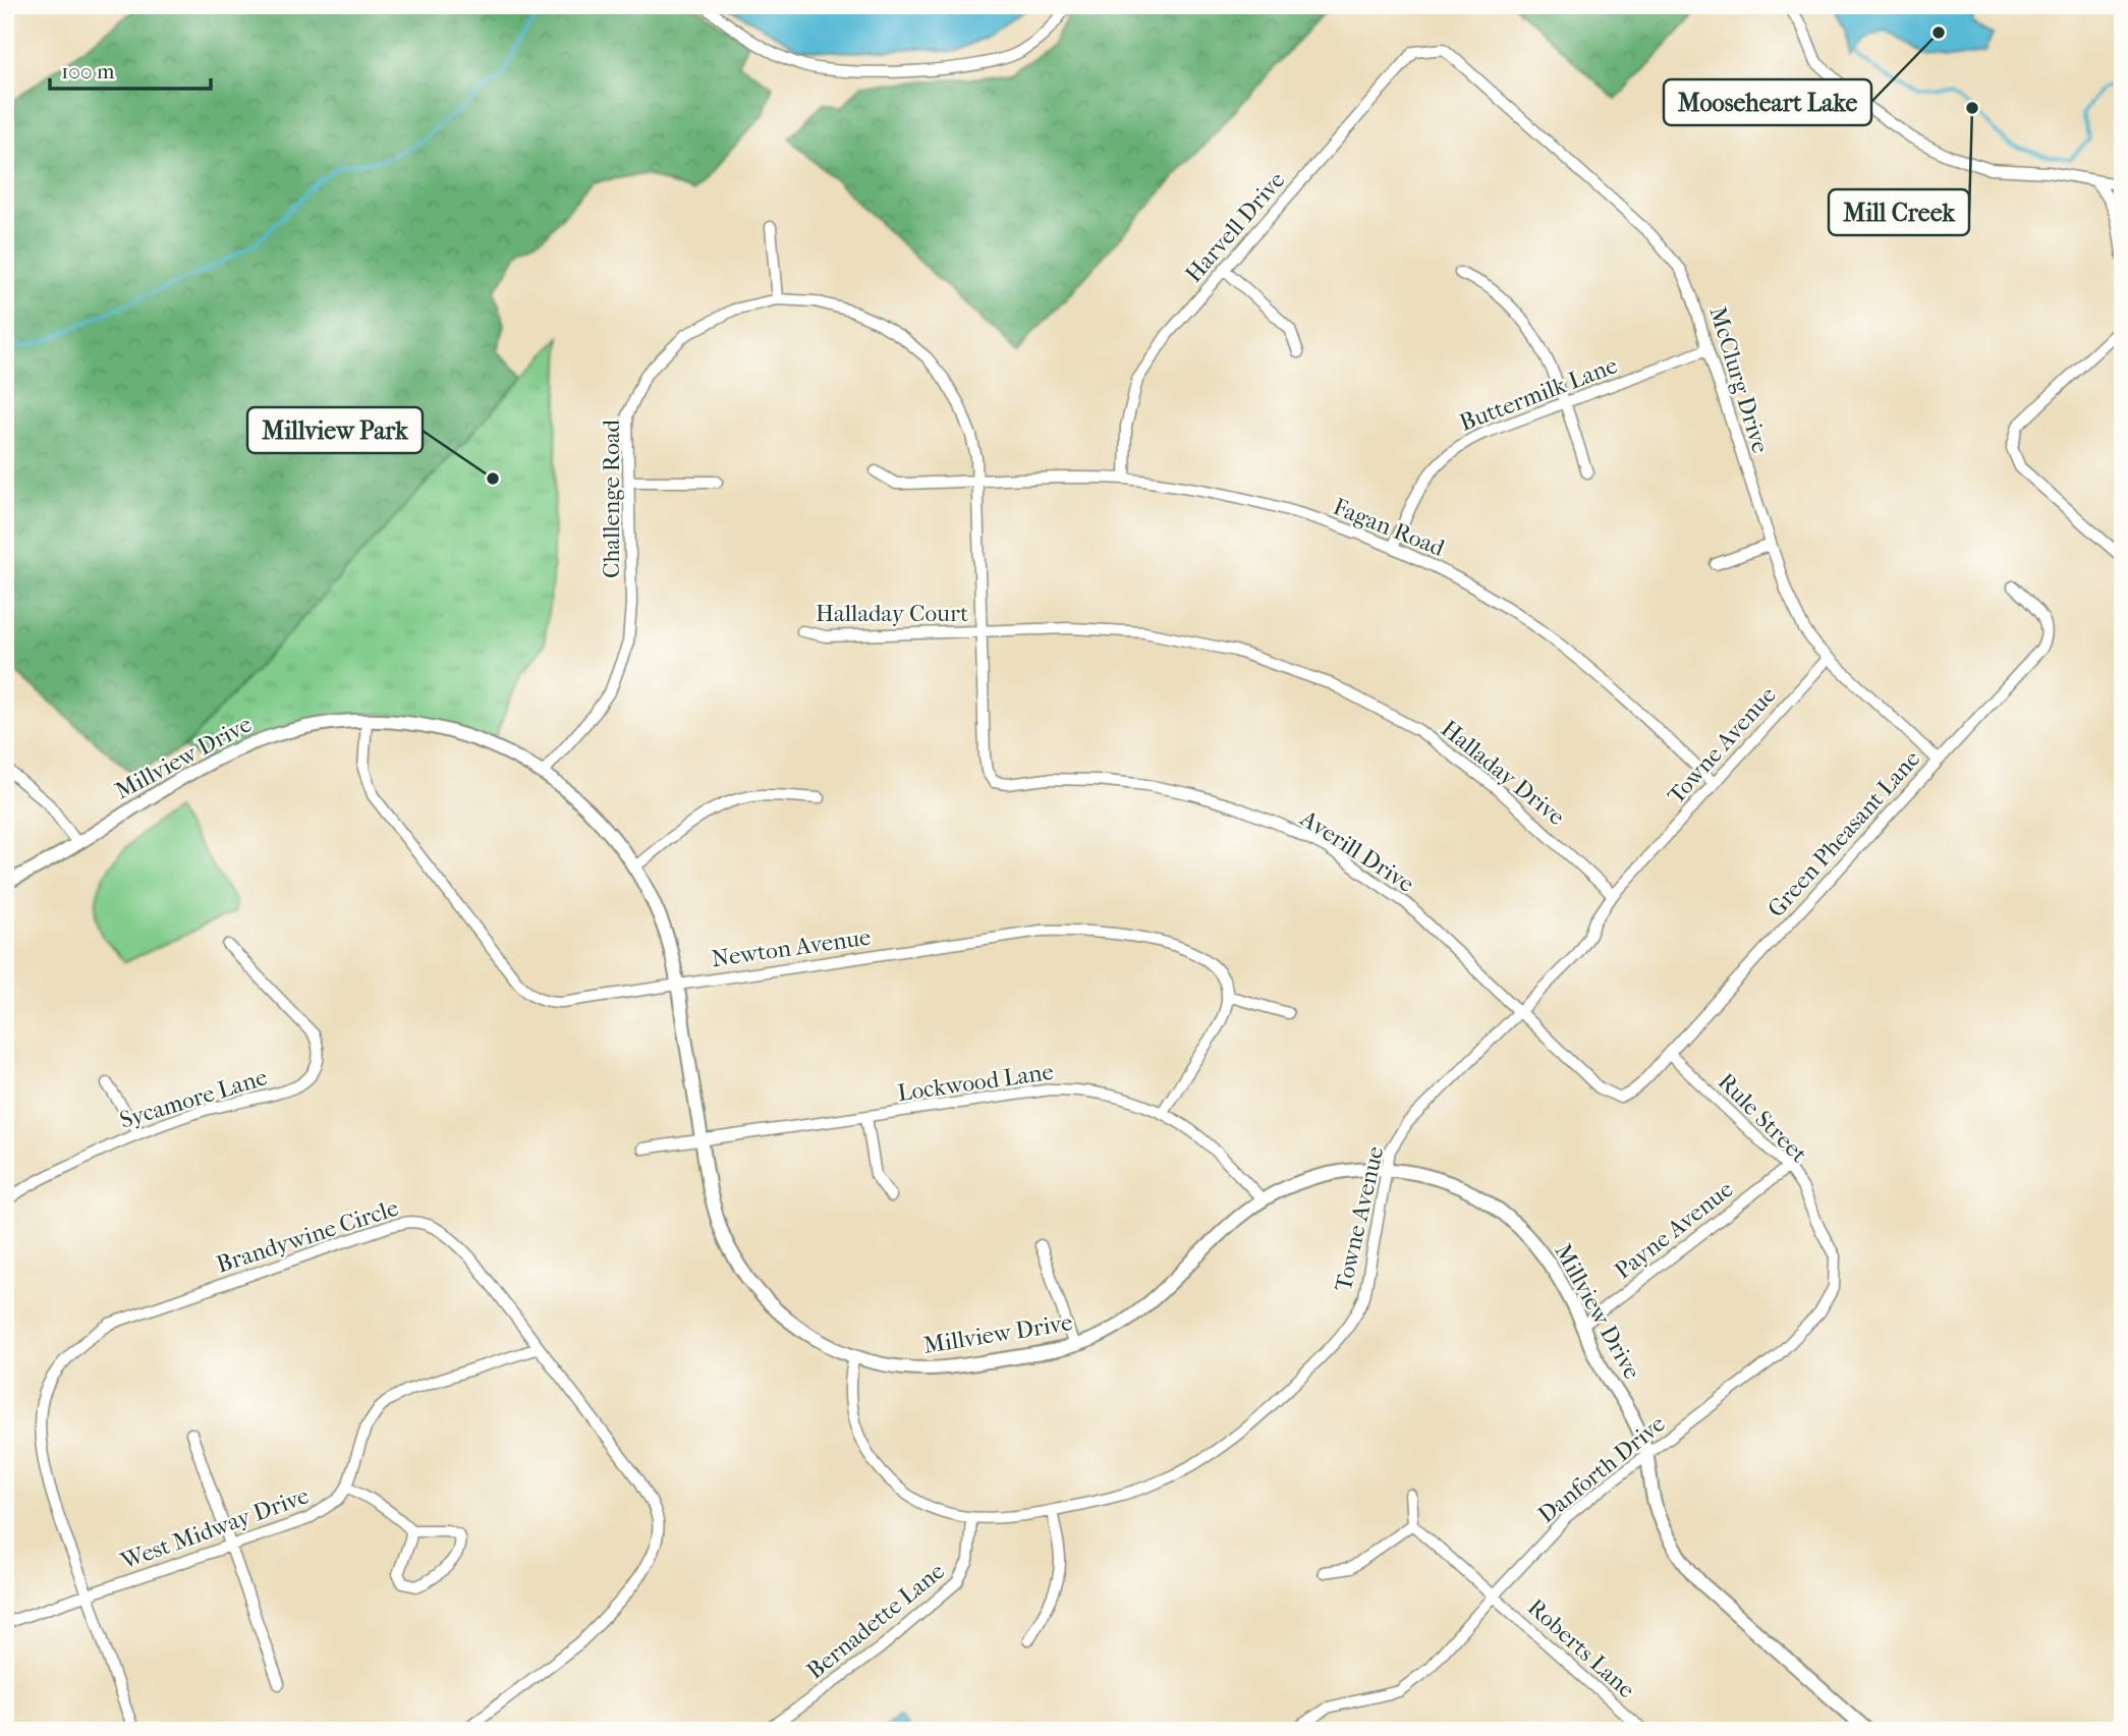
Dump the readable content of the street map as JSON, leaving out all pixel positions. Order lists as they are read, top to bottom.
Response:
{
  "streets": {
    "street": [
      "Harvell Drive",
      "McClurg Drive",
      "Buttermilk Lane",
      "Challenge Road",
      "Fagan Road",
      "Halladay Court",
      "Towne Avenue",
      "Millview Drive",
      "Halladay Drive",
      "Green Pheasant Lane",
      "Averill Drive",
      "Newton Avenue",
      "Lockwood Lane",
      "Sycamore Lane",
      "Rule Street",
      "Payne Avenue",
      "Brandywine Circle",
      "Danforth Drive",
      "West Midway Drive",
      "Bernadette Lane",
      "Roberts Lane"
    ]
  },
  "crossings": [
    ["Harvell Drive", "McClurg Drive"],
    ["Harvell Drive", "Fagan Road"],
    ["McClurg Drive", "Buttermilk Lane"],
    ["McClurg Drive", "Towne Avenue"],
    ["McClurg Drive", "Green Pheasant Lane"],
    ["Buttermilk Lane", "Fagan Road"],
    ["Challenge Road", "Fagan Road"],
    ["Challenge Road", "Halladay Court"],
    ["Challenge Road", "Millview Drive"],
    ["Challenge Road", "Halladay Drive"],
    ["Challenge Road", "Averill Drive"],
    ["Fagan Road", "Towne Avenue"],
    ["Halladay Court", "Halladay Drive"],
    ["Towne Avenue", "Millview Drive"],
    ["Towne Avenue", "Halladay Drive"],
    ["Towne Avenue", "Averill Drive"],
    ["Towne Avenue", "Bernadette Lane"],
    ["Millview Drive", "Newton Avenue"],
    ["Millview Drive", "Lockwood Lane"],
    ["Millview Drive", "Payne Avenue"],
    ["Millview Drive", "Danforth Drive"],
    ["Green Pheasant Lane", "Averill Drive"],
    ["Green Pheasant Lane", "Rule Street"],
    ["Rule Street", "Payne Avenue"],
    ["Rule Street", "Danforth Drive"],
    ["Brandywine Circle", "West Midway Drive"],
    ["Danforth Drive", "Roberts Lane"]
  ],
  "places": ["Mooseheart Lake", "Mill Creek", "Millview Park"],
  "scale_bar": "100 m"
}
